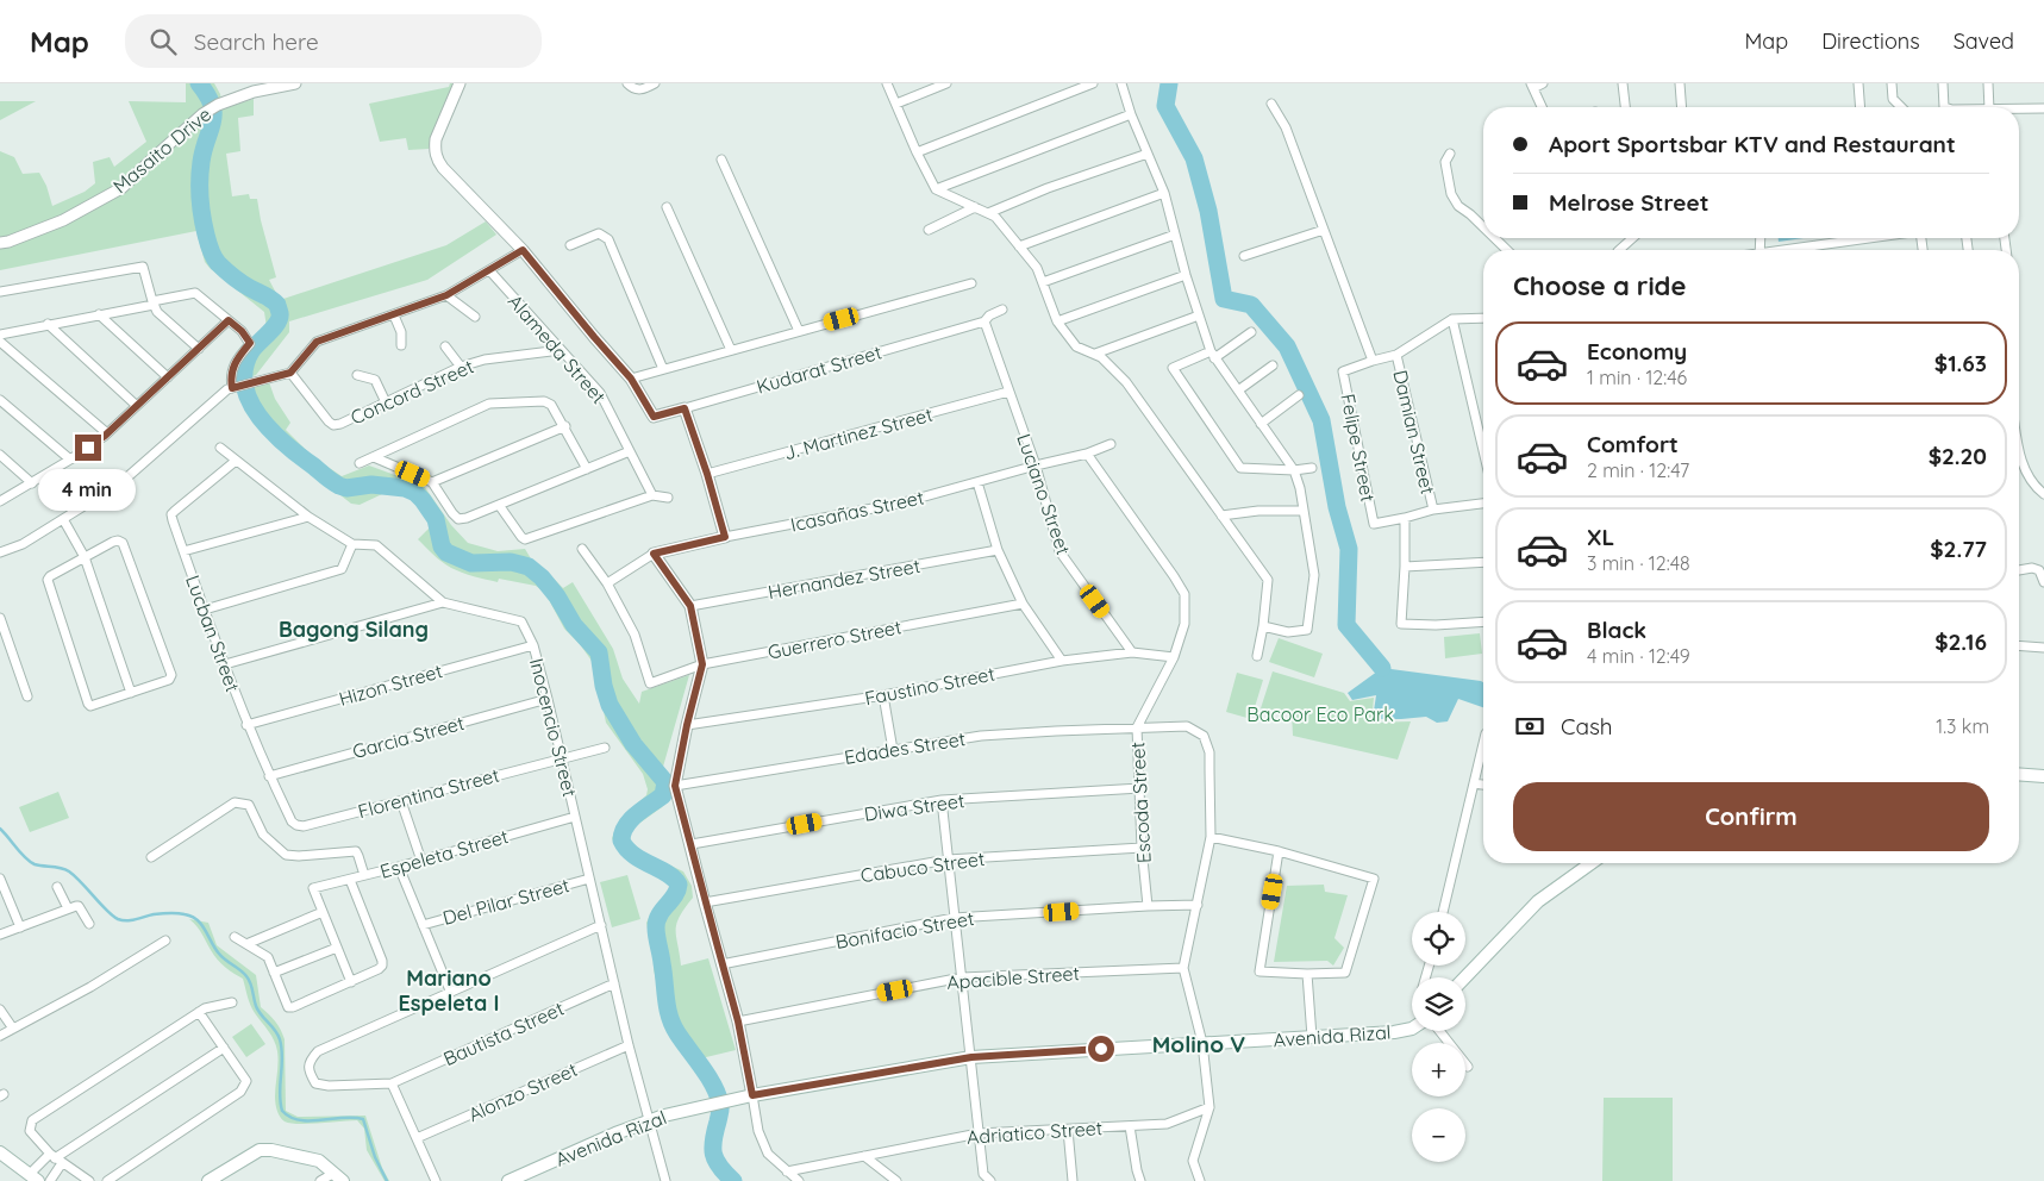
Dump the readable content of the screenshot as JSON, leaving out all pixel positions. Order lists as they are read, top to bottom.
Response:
{
  "streets": {
    "main road": ["Avenida Rizal"],
    "street": [
      "Masaito Drive",
      "Alameda Street",
      "Kudarat Street",
      "Concord Street",
      "Damian Street",
      "J. Martinez Street",
      "Felipe Street",
      "Luciano Street",
      "Icasañas Street",
      "Hernandez Street",
      "Lucban Street",
      "Guerrero Street",
      "Hizon Street",
      "Faustino Street",
      "Inocencio Street",
      "Garcia Street",
      "Edades Street",
      "Florentina Street",
      "Escoda Street",
      "Diwa Street",
      "Espeleta Street",
      "Cabuco Street",
      "Del Pilar Street",
      "Bonifacio Street",
      "Apacible Street",
      "Bautista Street",
      "Alonzo Street",
      "Adriatico Street"
    ]
  },
  "crossings": [
    ["Alameda Street", "Concord Street"],
    ["Kudarat Street", "Luciano Street"],
    ["J. Martinez Street", "Luciano Street"],
    ["Luciano Street", "Icasañas Street"],
    ["Luciano Street", "Faustino Street"],
    ["Icasañas Street", "Guerrero Street"],
    ["Icasañas Street", "Escoda Street"],
    ["Lucban Street", "Hizon Street"],
    ["Lucban Street", "Inocencio Street"],
    ["Lucban Street", "Garcia Street"],
    ["Lucban Street", "Florentina Street"],
    ["Hizon Street", "Inocencio Street"],
    ["Faustino Street", "Escoda Street"],
    ["Inocencio Street", "Garcia Street"],
    ["Inocencio Street", "Florentina Street"],
    ["Inocencio Street", "Espeleta Street"],
    ["Inocencio Street", "Del Pilar Street"],
    ["Inocencio Street", "Bautista Street"],
    ["Inocencio Street", "Avenida Rizal"],
    ["Inocencio Street", "Alonzo Street"],
    ["Edades Street", "Escoda Street"],
    ["Edades Street", "Bonifacio Street"],
    ["Edades Street", "Apacible Street"],
    ["Escoda Street", "Diwa Street"],
    ["Escoda Street", "Cabuco Street"],
    ["Escoda Street", "Bonifacio Street"]
  ],
  "districts": ["Bagong Silang", "Mariano Espeleta I", "Molino V"],
  "parks": ["Bacoor Eco Park"],
  "page": {
    "header": "Map",
    "search": "Search here",
    "nav": ["Map", "Directions", "Saved"],
    "banner": ["Aport Sportsbar KTV and Restaurant", "Melrose Street"],
    "heading": "Choose a ride",
    "list": [
      {
        "name": "Economy",
        "note": "1 min · 12:46",
        "value": "$1.63"
      },
      {
        "name": "Comfort",
        "note": "2 min · 12:47",
        "value": "$2.20"
      },
      {
        "name": "XL",
        "note": "3 min · 12:48",
        "value": "$2.77"
      },
      {
        "name": "Black",
        "note": "4 min · 12:49",
        "value": "$2.16"
      }
    ],
    "bubble": "4 min",
    "pay": ["Cash", "1.3 km"],
    "buttons": "Confirm",
    "map_buttons": ["+", "−"]
  }
}
